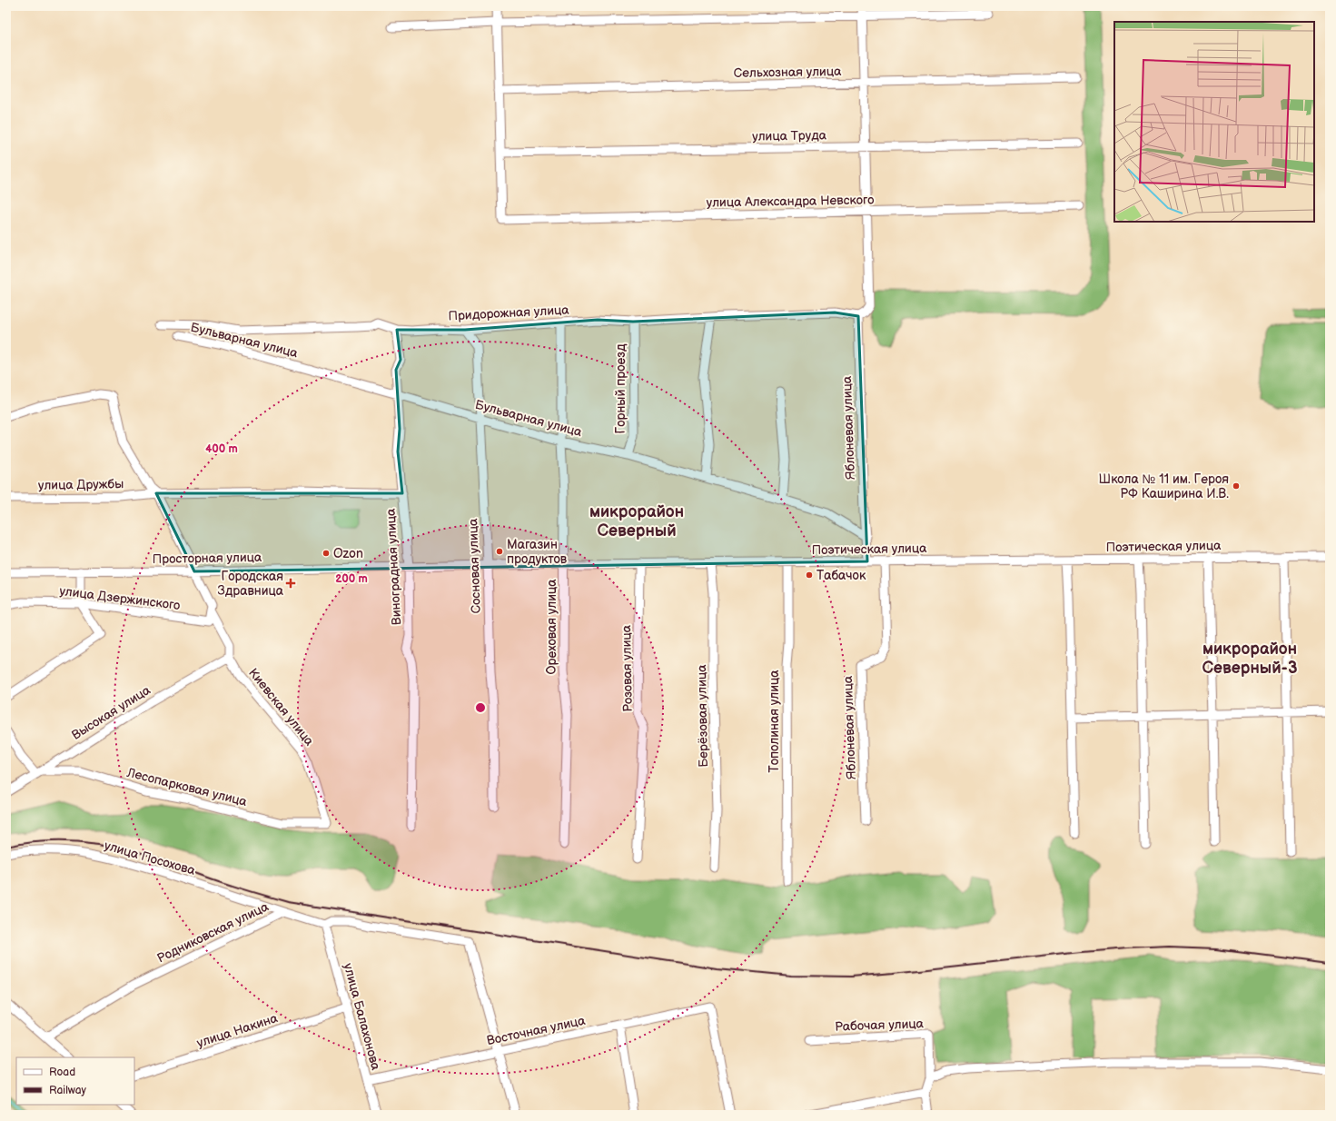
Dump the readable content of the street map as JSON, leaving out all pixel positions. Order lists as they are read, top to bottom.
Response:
{
  "streets": {
    "street": [
      "Сельхозная улица",
      "улица Труда",
      "улица Александра Невского",
      "Придорожная улица",
      "Бульварная улица",
      "Горный проезд",
      "Яблоневая улица",
      "улица Дружбы",
      "Поэтическая улица",
      "Просторная улица",
      "Сосновая улица",
      "Виноградная улица",
      "улица Дзержинского",
      "Ореховая улица",
      "Розовая улица",
      "Киевская улица",
      "Высокая улица",
      "Берёзовая улица",
      "Тополиная улица",
      "Лесопарковая улица",
      "улица Посохова",
      "Родниковская улица",
      "улица Балахонова",
      "Рабочая улица",
      "улица Накина",
      "Восточная улица"
    ]
  },
  "crossings": [
    ["улица Труда", "улица Александра Невского"],
    ["Придорожная улица", "Горный проезд"],
    ["Придорожная улица", "Яблоневая улица"],
    ["Придорожная улица", "Сосновая улица"],
    ["Придорожная улица", "Виноградная улица"],
    ["Придорожная улица", "Ореховая улица"],
    ["Бульварная улица", "Горный проезд"],
    ["Бульварная улица", "Яблоневая улица"],
    ["Бульварная улица", "Сосновая улица"],
    ["Бульварная улица", "Виноградная улица"],
    ["Бульварная улица", "Ореховая улица"],
    ["Яблоневая улица", "Поэтическая улица"],
    ["улица Дружбы", "Виноградная улица"],
    ["Поэтическая улица", "Просторная улица"],
    ["Поэтическая улица", "Сосновая улица"],
    ["Поэтическая улица", "Виноградная улица"],
    ["Поэтическая улица", "Ореховая улица"],
    ["Поэтическая улица", "Розовая улица"],
    ["Поэтическая улица", "Берёзовая улица"],
    ["Поэтическая улица", "Тополиная улица"],
    ["Просторная улица", "Виноградная улица"],
    ["улица Дзержинского", "Киевская улица"],
    ["Киевская улица", "Высокая улица"],
    ["Киевская улица", "Лесопарковая улица"],
    ["Высокая улица", "Лесопарковая улица"],
    ["улица Посохова", "Родниковская улица"],
    ["Родниковская улица", "улица Балахонова"],
    ["Родниковская улица", "Восточная улица"],
    ["улица Балахонова", "улица Накина"],
    ["улица Балахонова", "Восточная улица"]
  ],
  "districts": ["микрорайон Северный", "микрорайон Северный-3"],
  "places": {
    "other": [
      "Школа № 11 им. Героя РФ Каширина И.В.",
      "Магазин продуктов",
      "Ozon",
      "Табачок"
    ],
    "health": ["Городская Здравница"]
  },
  "legend": ["Road", "Railway"],
  "rings": ["400 m", "200 m"]
}
